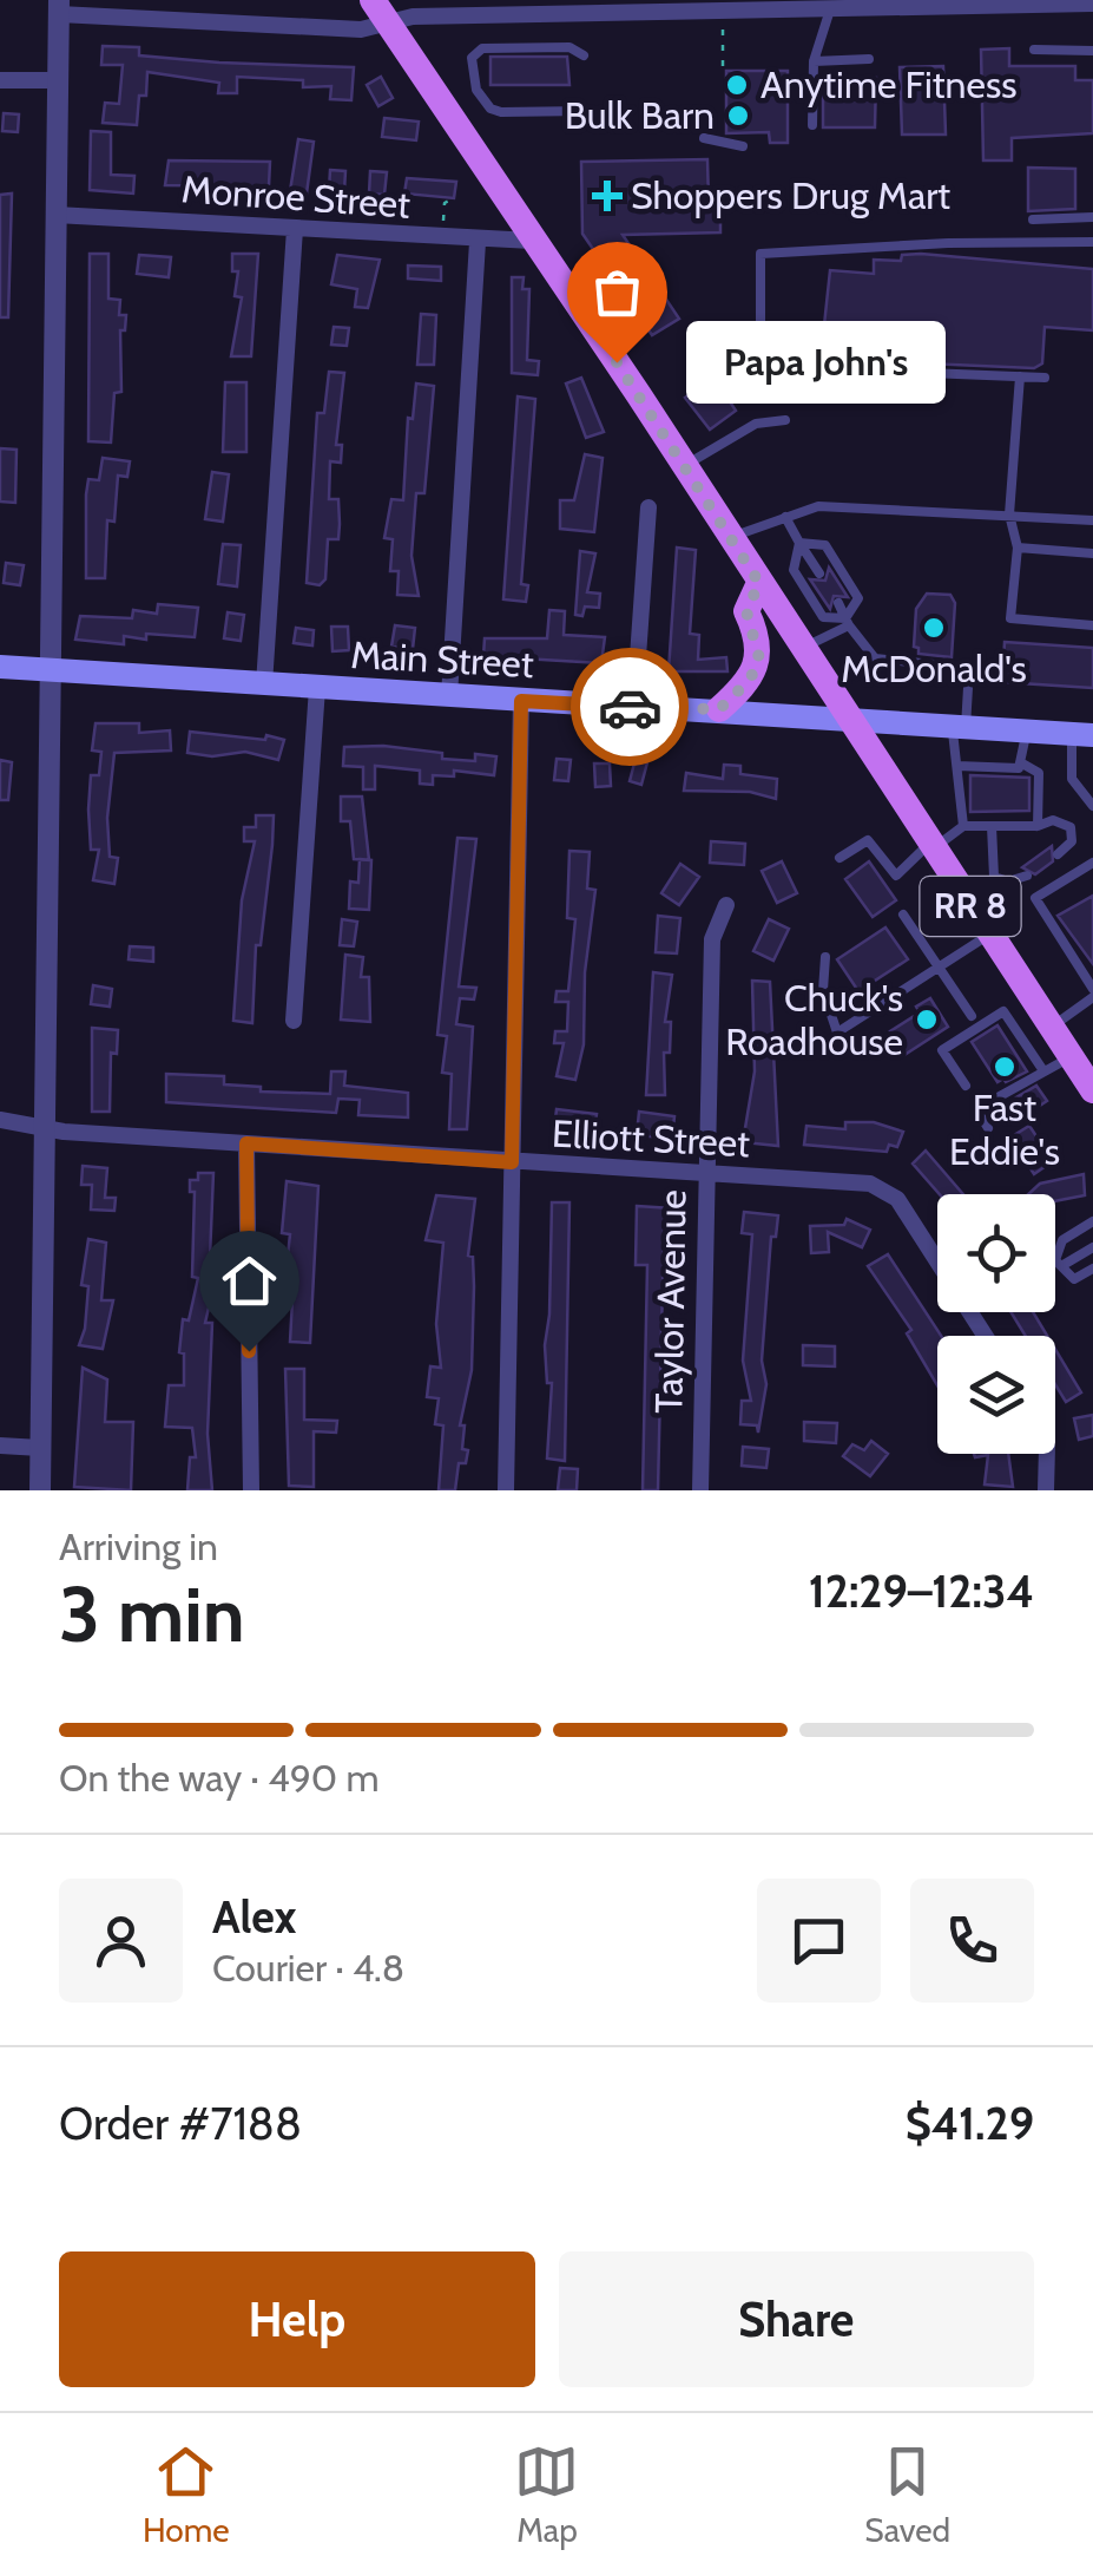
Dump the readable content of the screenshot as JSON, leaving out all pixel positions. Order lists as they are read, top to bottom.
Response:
{
  "streets": {
    "main road": ["Main Street", "RR 8"],
    "street": ["Monroe Street", "Elliott Street", "Taylor Avenue"]
  },
  "crossings": [
    ["Monroe Street", "RR 8"],
    ["Main Street", "RR 8"],
    ["Elliott Street", "Taylor Avenue"]
  ],
  "places": {
    "other": [
      "Anytime Fitness",
      "Bulk Barn",
      "Papa John's",
      "McDonald's",
      "Chuck's Roadhouse",
      "Fast Eddie's"
    ],
    "health": ["Shoppers Drug Mart"]
  },
  "page": {
    "bubble": "Papa John's",
    "heading": ["3 min", "Arriving in", "12:29–12:34"],
    "panel": [
      "Alex",
      "Courier · 4.8",
      "Order #7188",
      "$41.29"
    ],
    "bar": "On the way · 490 m",
    "buttons": ["Help", "Share"],
    "tabs": ["Home", "Map", "Saved"]
  }
}
